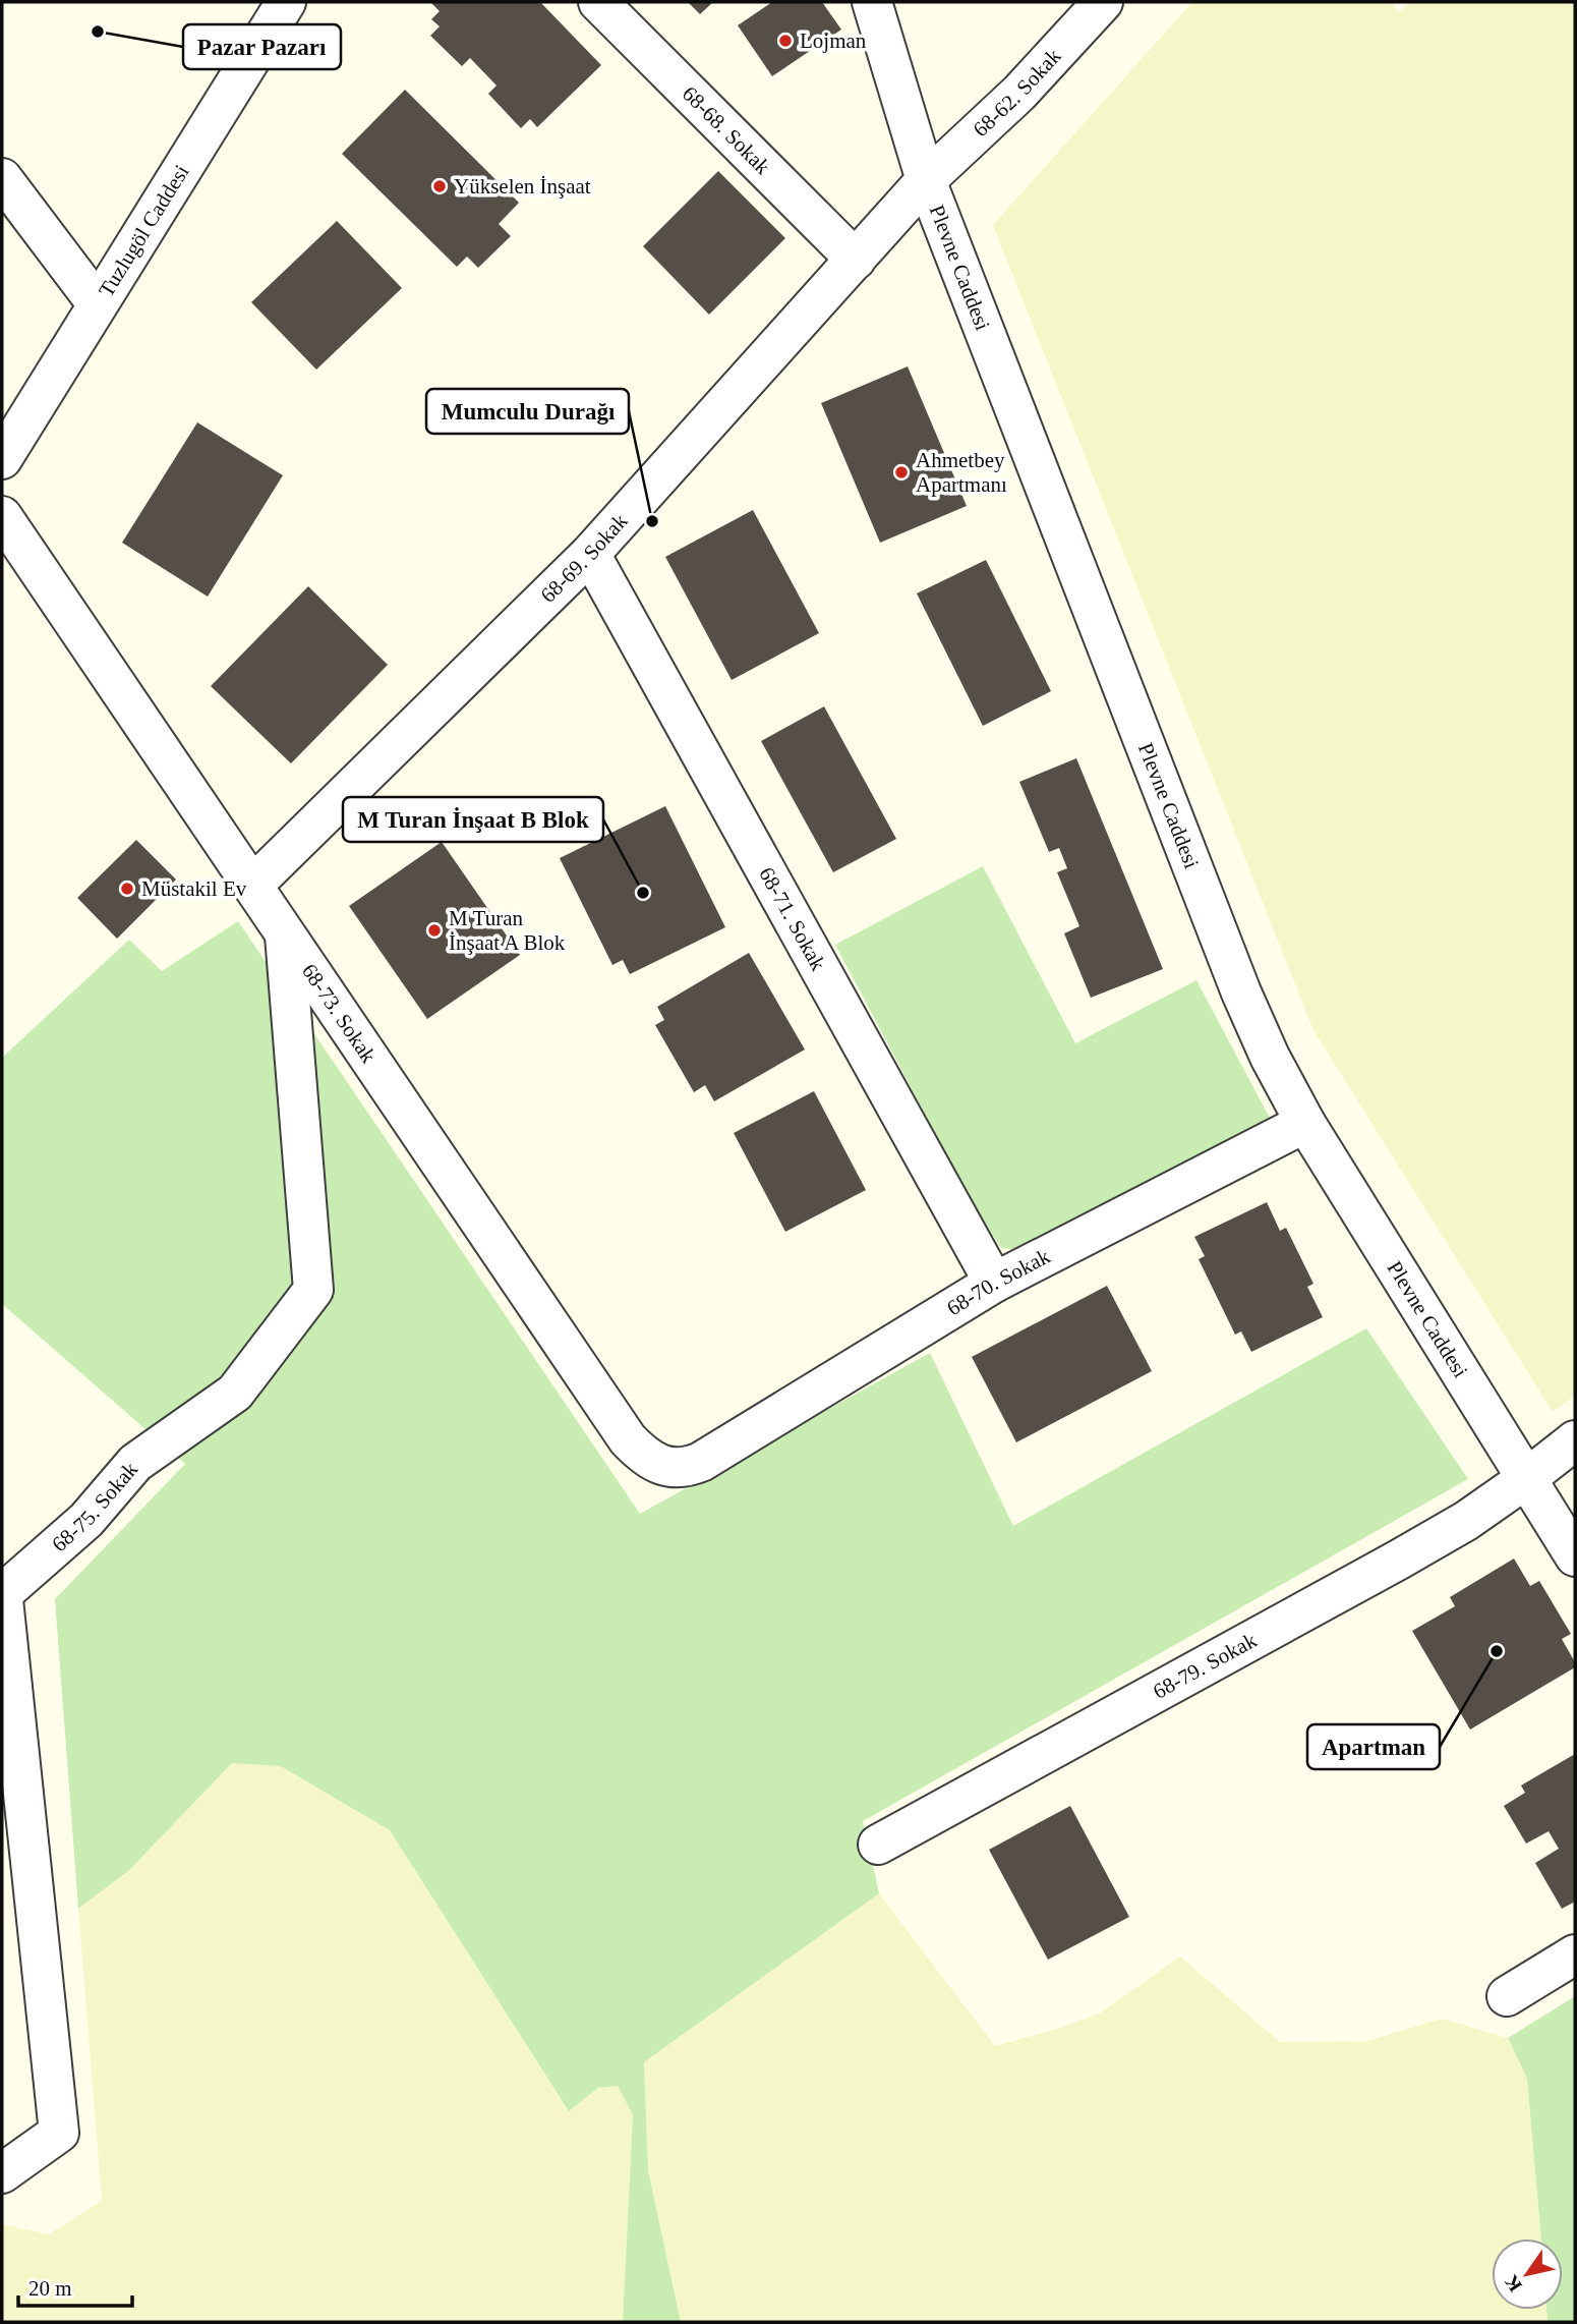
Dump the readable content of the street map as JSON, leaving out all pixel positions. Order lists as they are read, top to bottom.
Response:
{
  "streets": {
    "street": [
      "68-62. Sokak",
      "68-68. Sokak",
      "Tuzlugöl Caddesi",
      "Plevne Caddesi",
      "68-69. Sokak",
      "68-71. Sokak",
      "68-73. Sokak",
      "68-70. Sokak",
      "68-75. Sokak",
      "68-79. Sokak"
    ]
  },
  "crossings": [
    ["68-62. Sokak", "Plevne Caddesi"],
    ["68-62. Sokak", "68-69. Sokak"],
    ["68-68. Sokak", "68-69. Sokak"],
    ["Plevne Caddesi", "68-69. Sokak"],
    ["Plevne Caddesi", "68-70. Sokak"],
    ["Plevne Caddesi", "68-79. Sokak"],
    ["68-69. Sokak", "68-71. Sokak"],
    ["68-69. Sokak", "68-73. Sokak"],
    ["68-71. Sokak", "68-70. Sokak"],
    ["68-73. Sokak", "68-70. Sokak"],
    ["68-73. Sokak", "68-75. Sokak"]
  ],
  "places": [
    "Pazar Pazarı",
    "Lojman",
    "Yükselen İnşaat",
    "Ahmetbey Apartmanı",
    "Mumculu Durağı",
    "Müstakil Ev",
    "M Turan İnşaat B Blok",
    "M Turan İnşaat A Blok",
    "Apartman"
  ],
  "scale_bar": "20 m",
  "north": "bottom left"
}
